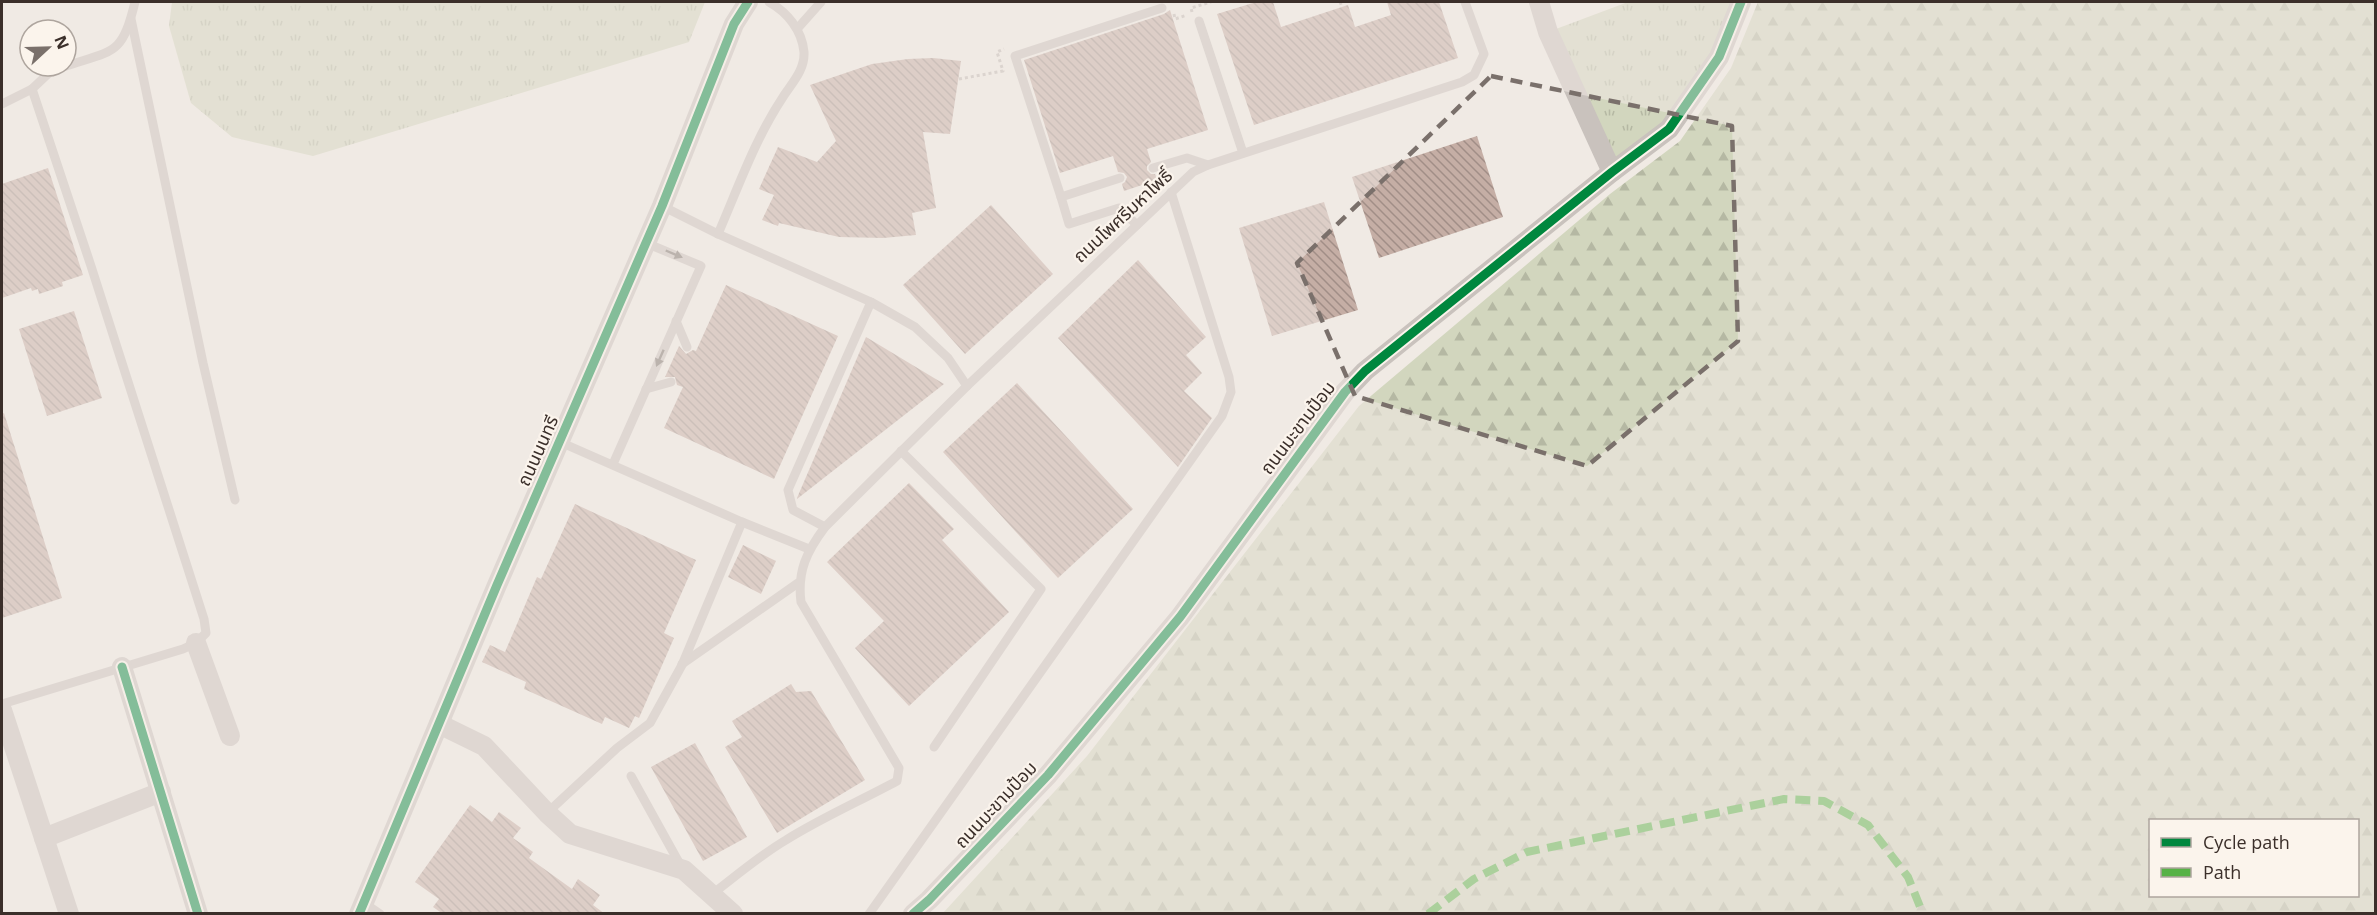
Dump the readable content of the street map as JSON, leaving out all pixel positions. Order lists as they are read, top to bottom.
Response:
{
  "streets": {
    "street": ["ถนนมะขามป้อม", "ถนนนนทรี"],
    "lane": ["ถนนโพศรีมหาโพธิ์"]
  },
  "legend": ["Cycle path", "Path"],
  "north": "right"
}
